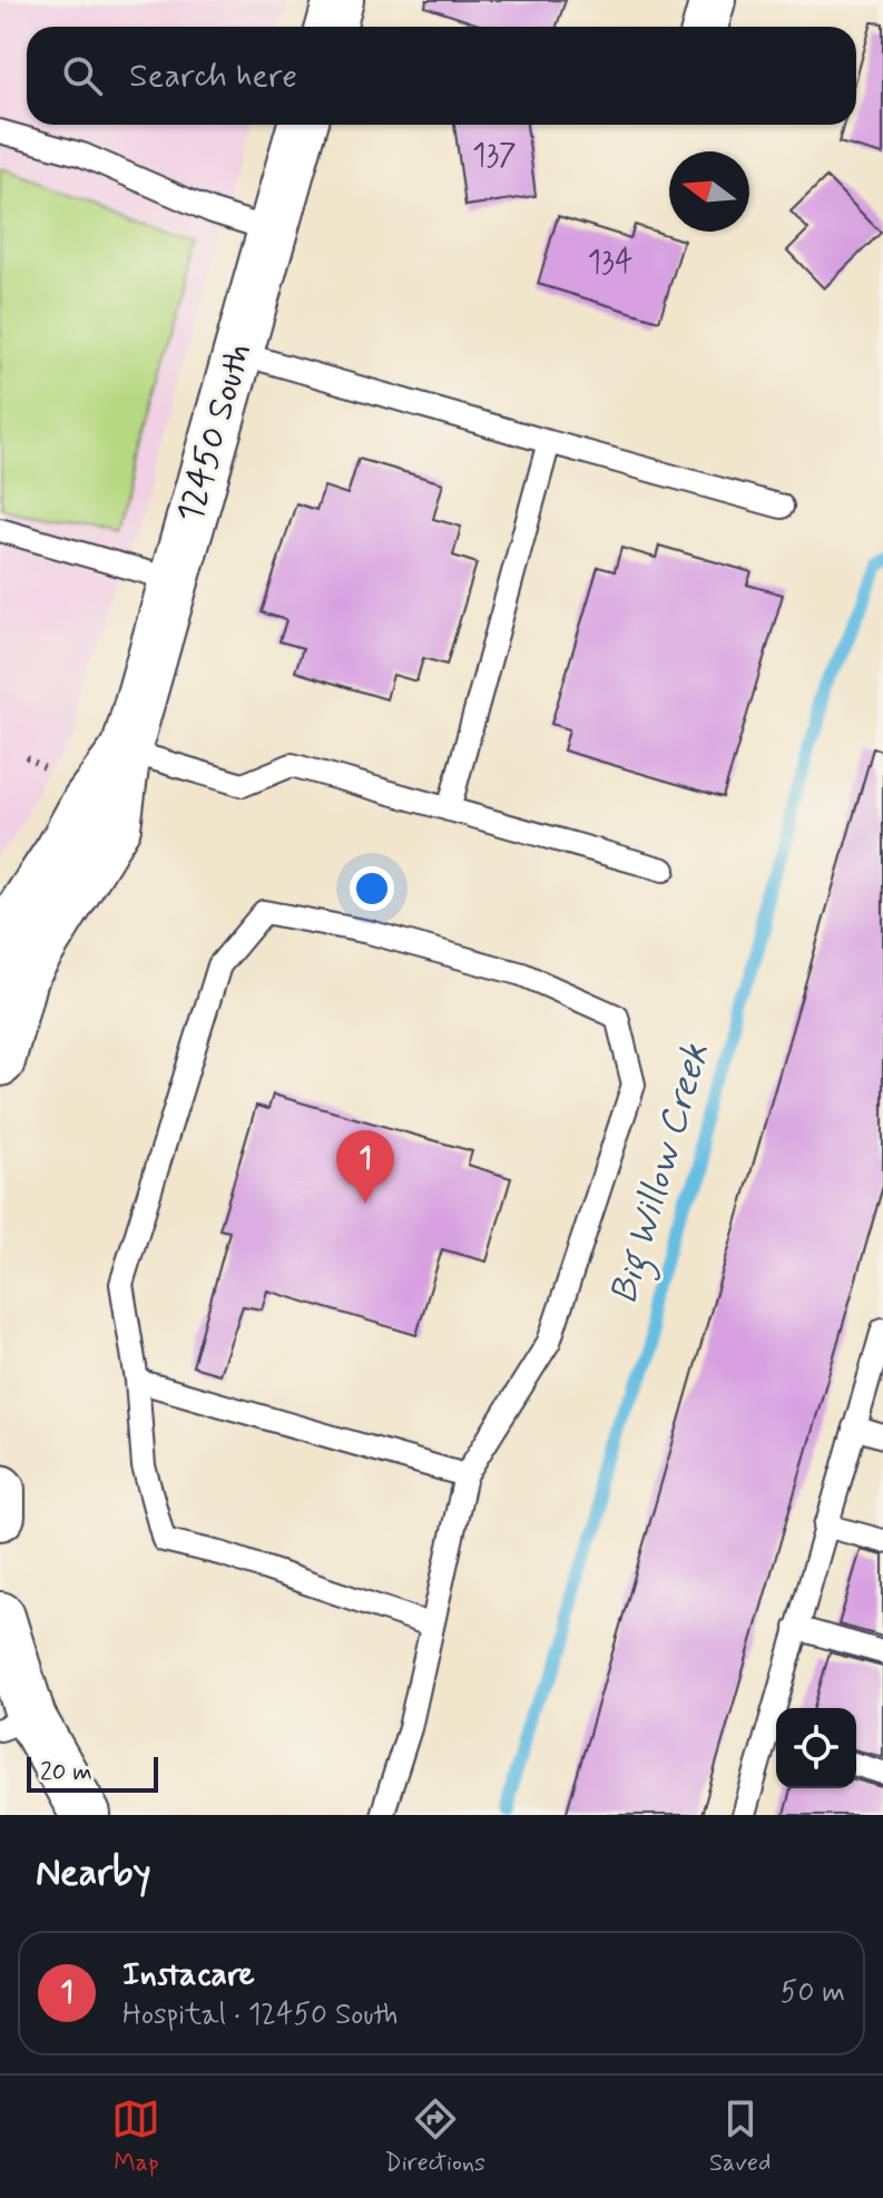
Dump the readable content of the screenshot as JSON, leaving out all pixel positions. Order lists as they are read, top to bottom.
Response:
{
  "streets": {
    "street": ["12450 South"]
  },
  "water": ["Big Willow Creek"],
  "house_numbers": ["137", "134"],
  "scale_bar": "20 m",
  "north": "left",
  "page": {
    "search": "Search here",
    "pins": "1",
    "scale": "20 m",
    "heading": "Nearby",
    "list": [
      {
        "mark": "1",
        "name": "Instacare",
        "note": "Hospital · 12450 South",
        "value": "50 m"
      }
    ],
    "nav": ["Map", "Directions", "Saved"]
  }
}
